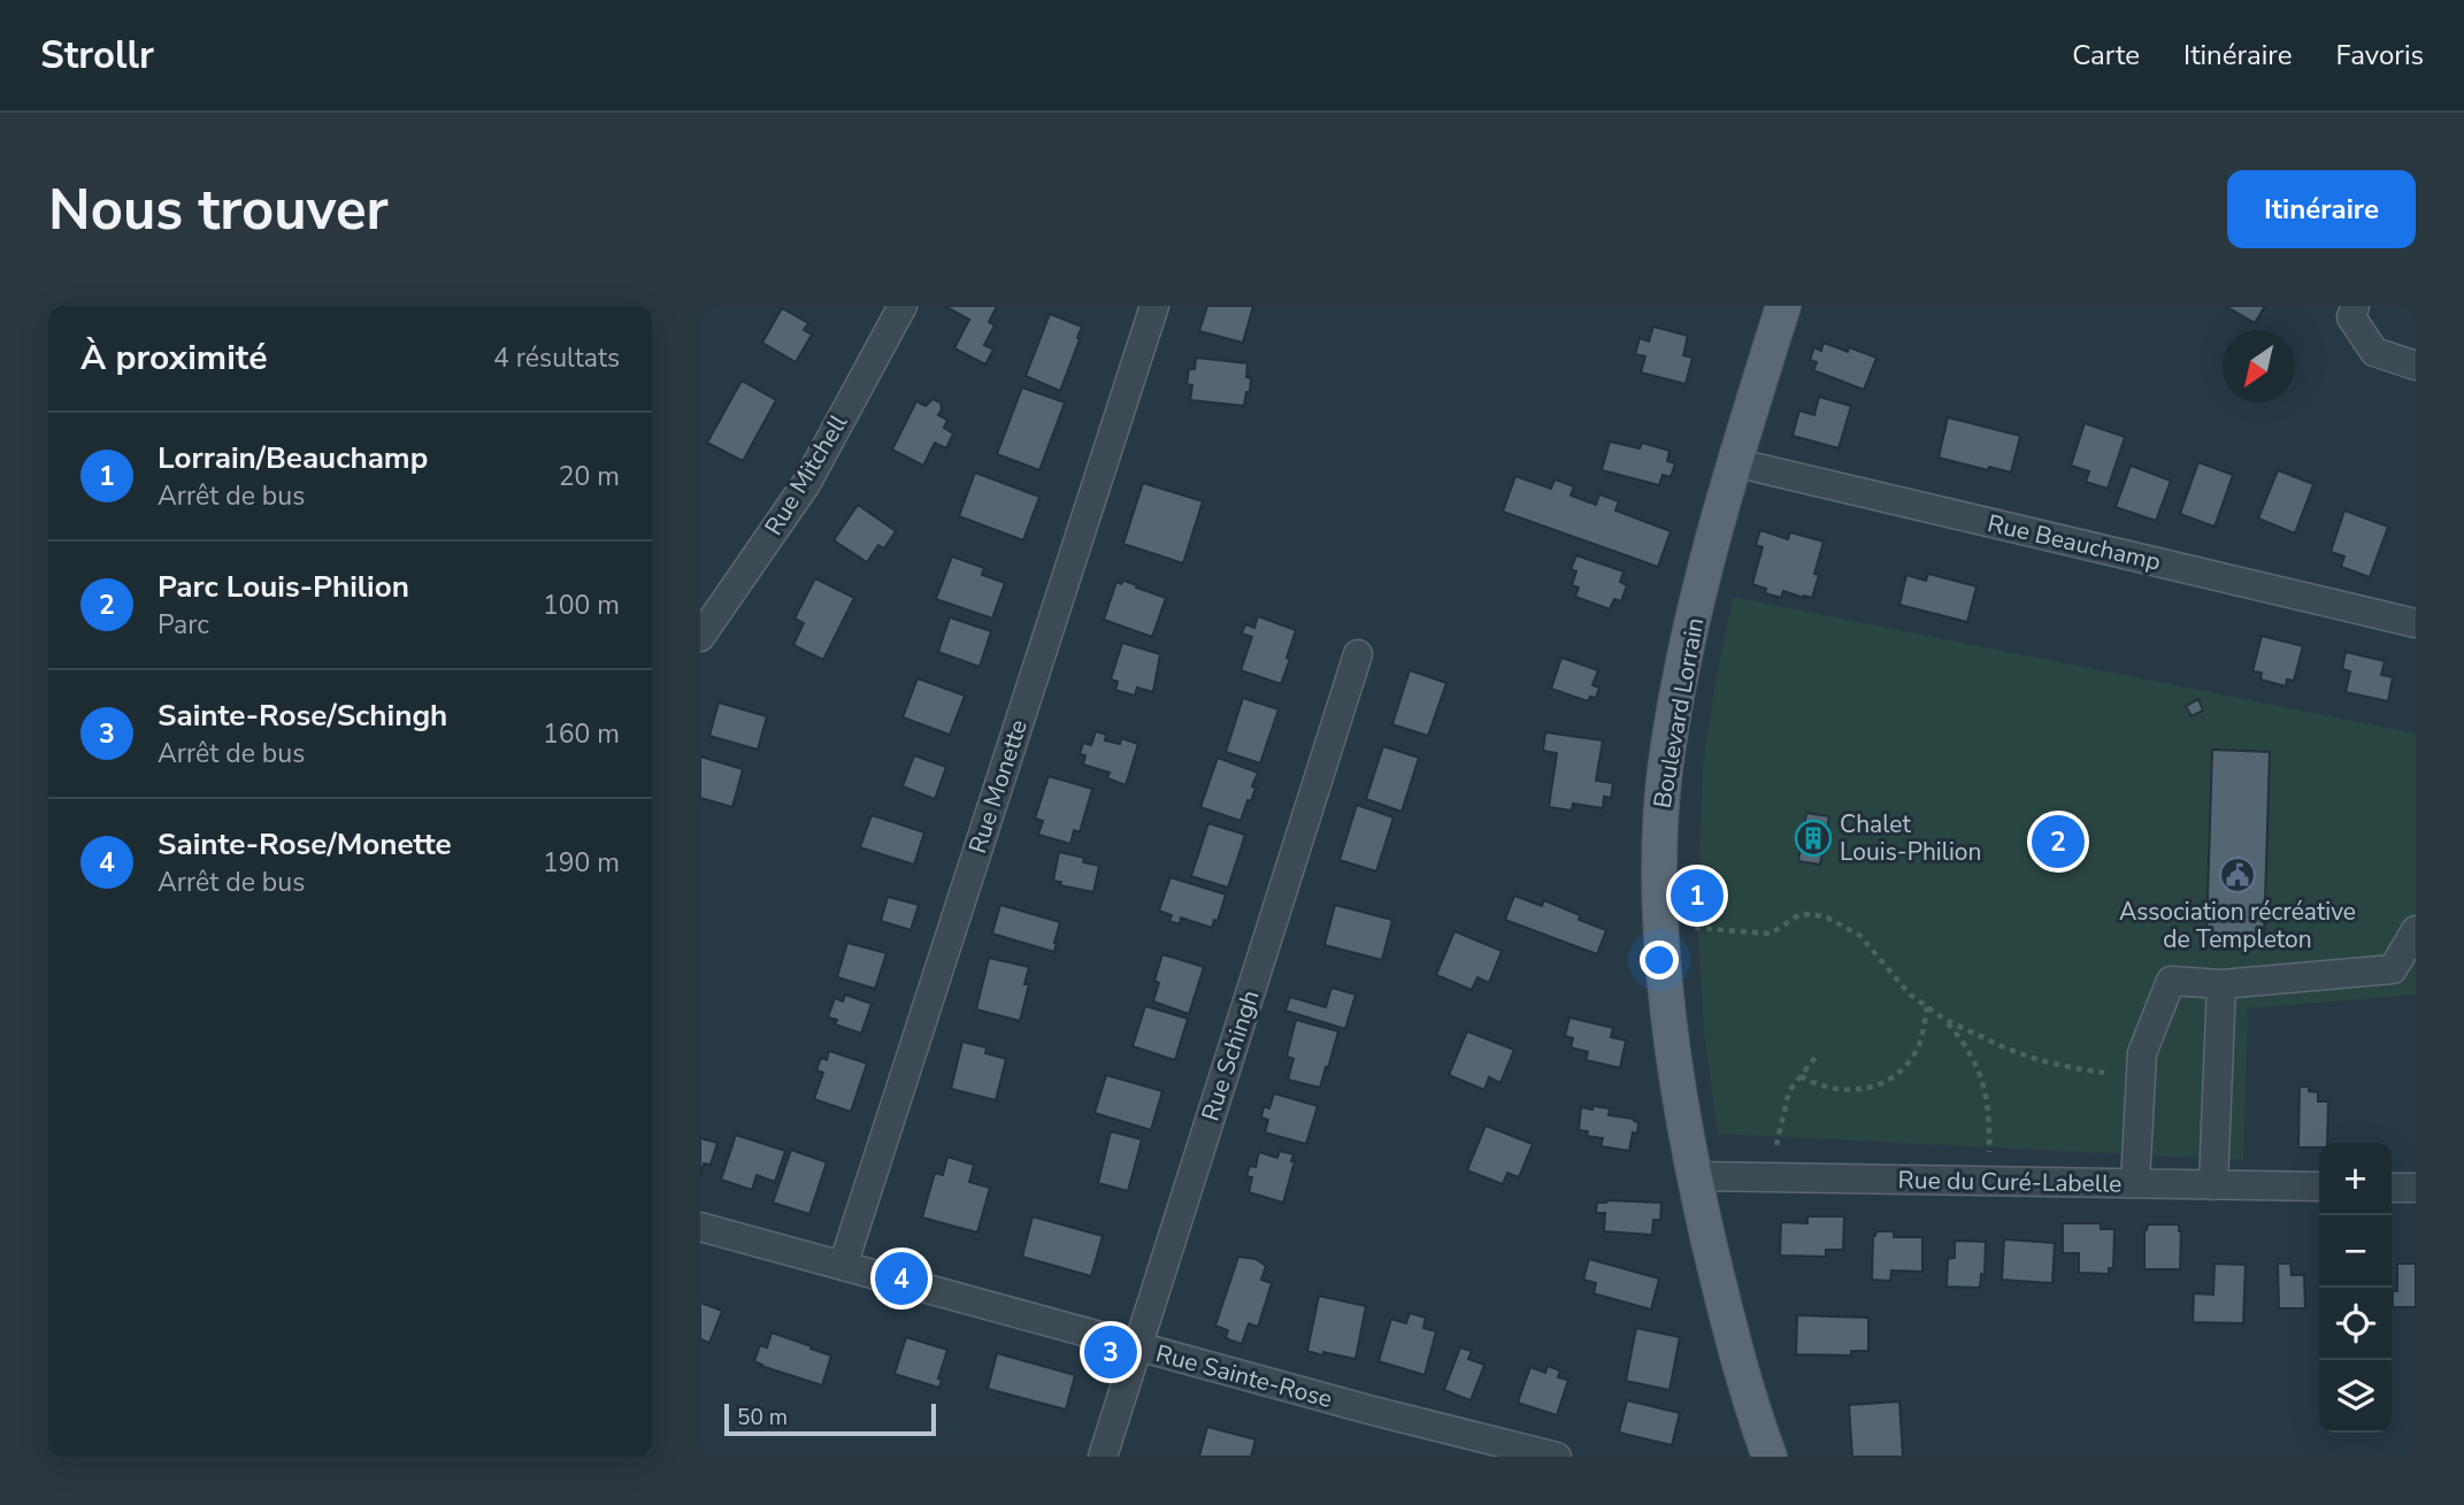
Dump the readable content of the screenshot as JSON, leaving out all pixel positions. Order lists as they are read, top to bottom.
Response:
{
  "streets": {
    "main road": ["Boulevard Lorrain"],
    "street": [
      "Rue Mitchell",
      "Rue Beauchamp",
      "Rue Monette",
      "Rue Schingh",
      "Rue du Curé-Labelle",
      "Rue Sainte-Rose"
    ]
  },
  "crossings": [
    ["Rue Beauchamp", "Boulevard Lorrain"],
    ["Boulevard Lorrain", "Rue du Curé-Labelle"],
    ["Rue Monette", "Rue Sainte-Rose"],
    ["Rue Schingh", "Rue Sainte-Rose"]
  ],
  "places": {
    "building": ["Chalet Louis-Philion"],
    "public building": ["Association récréative de Templeton"]
  },
  "scale_bar": "50 m",
  "north": "bottom left",
  "page": {
    "header": "Strollr",
    "nav": ["Carte", "Itinéraire", "Favoris"],
    "buttons": "Itinéraire",
    "title": "Nous trouver",
    "heading": ["À proximité", "4 résultats"],
    "list": [
      {
        "mark": "1",
        "name": "Lorrain/Beauchamp",
        "note": "Arrêt de bus",
        "value": "20 m"
      },
      {
        "mark": "2",
        "name": "Parc Louis-Philion",
        "note": "Parc",
        "value": "100 m"
      },
      {
        "mark": "3",
        "name": "Sainte-Rose/Schingh",
        "note": "Arrêt de bus",
        "value": "160 m"
      },
      {
        "mark": "4",
        "name": "Sainte-Rose/Monette",
        "note": "Arrêt de bus",
        "value": "190 m"
      }
    ],
    "pins": [
      "2",
      "1",
      "4",
      "3"
    ],
    "map_buttons": ["+", "−"],
    "scale": "50 m"
  }
}
